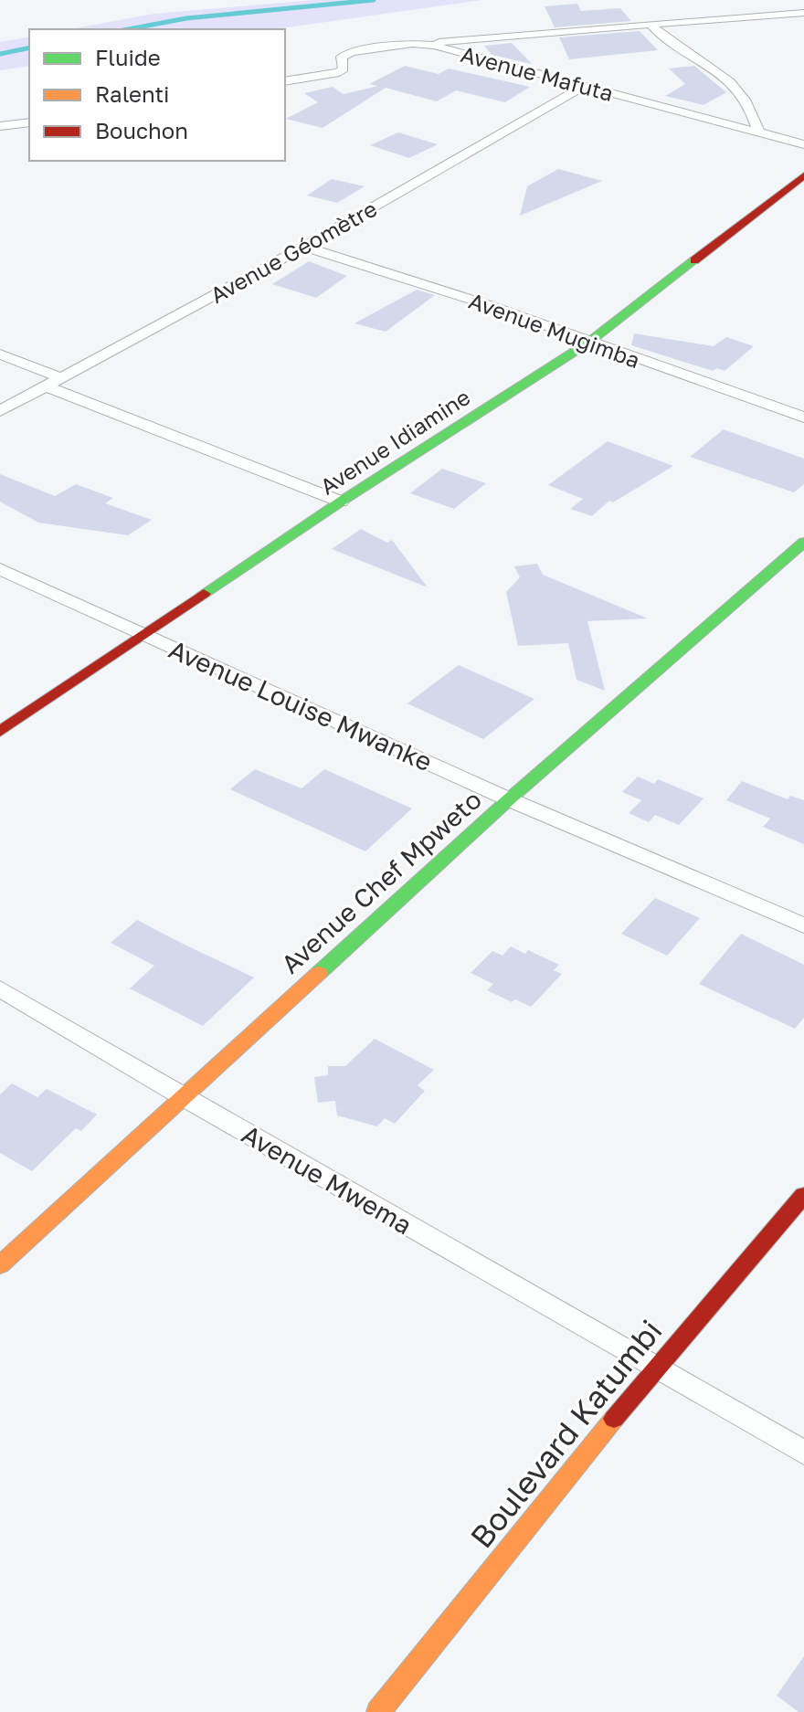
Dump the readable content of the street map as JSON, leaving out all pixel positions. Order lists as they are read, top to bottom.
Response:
{
  "streets": {
    "street": [
      "Avenue Mafuta",
      "Avenue Géomètre",
      "Avenue Mugimba",
      "Avenue Idiamine",
      "Avenue Louise Mwanke",
      "Avenue Chef Mpweto",
      "Avenue Mwema",
      "Boulevard Katumbi"
    ]
  },
  "crossings": [
    ["Avenue Mafuta", "Avenue Géomètre"],
    ["Avenue Géomètre", "Avenue Mugimba"],
    ["Avenue Mugimba", "Avenue Idiamine"],
    ["Avenue Idiamine", "Avenue Louise Mwanke"],
    ["Avenue Louise Mwanke", "Avenue Chef Mpweto"],
    ["Avenue Chef Mpweto", "Avenue Mwema"],
    ["Avenue Mwema", "Boulevard Katumbi"]
  ],
  "legend": ["Fluide", "Ralenti", "Bouchon"]
}
